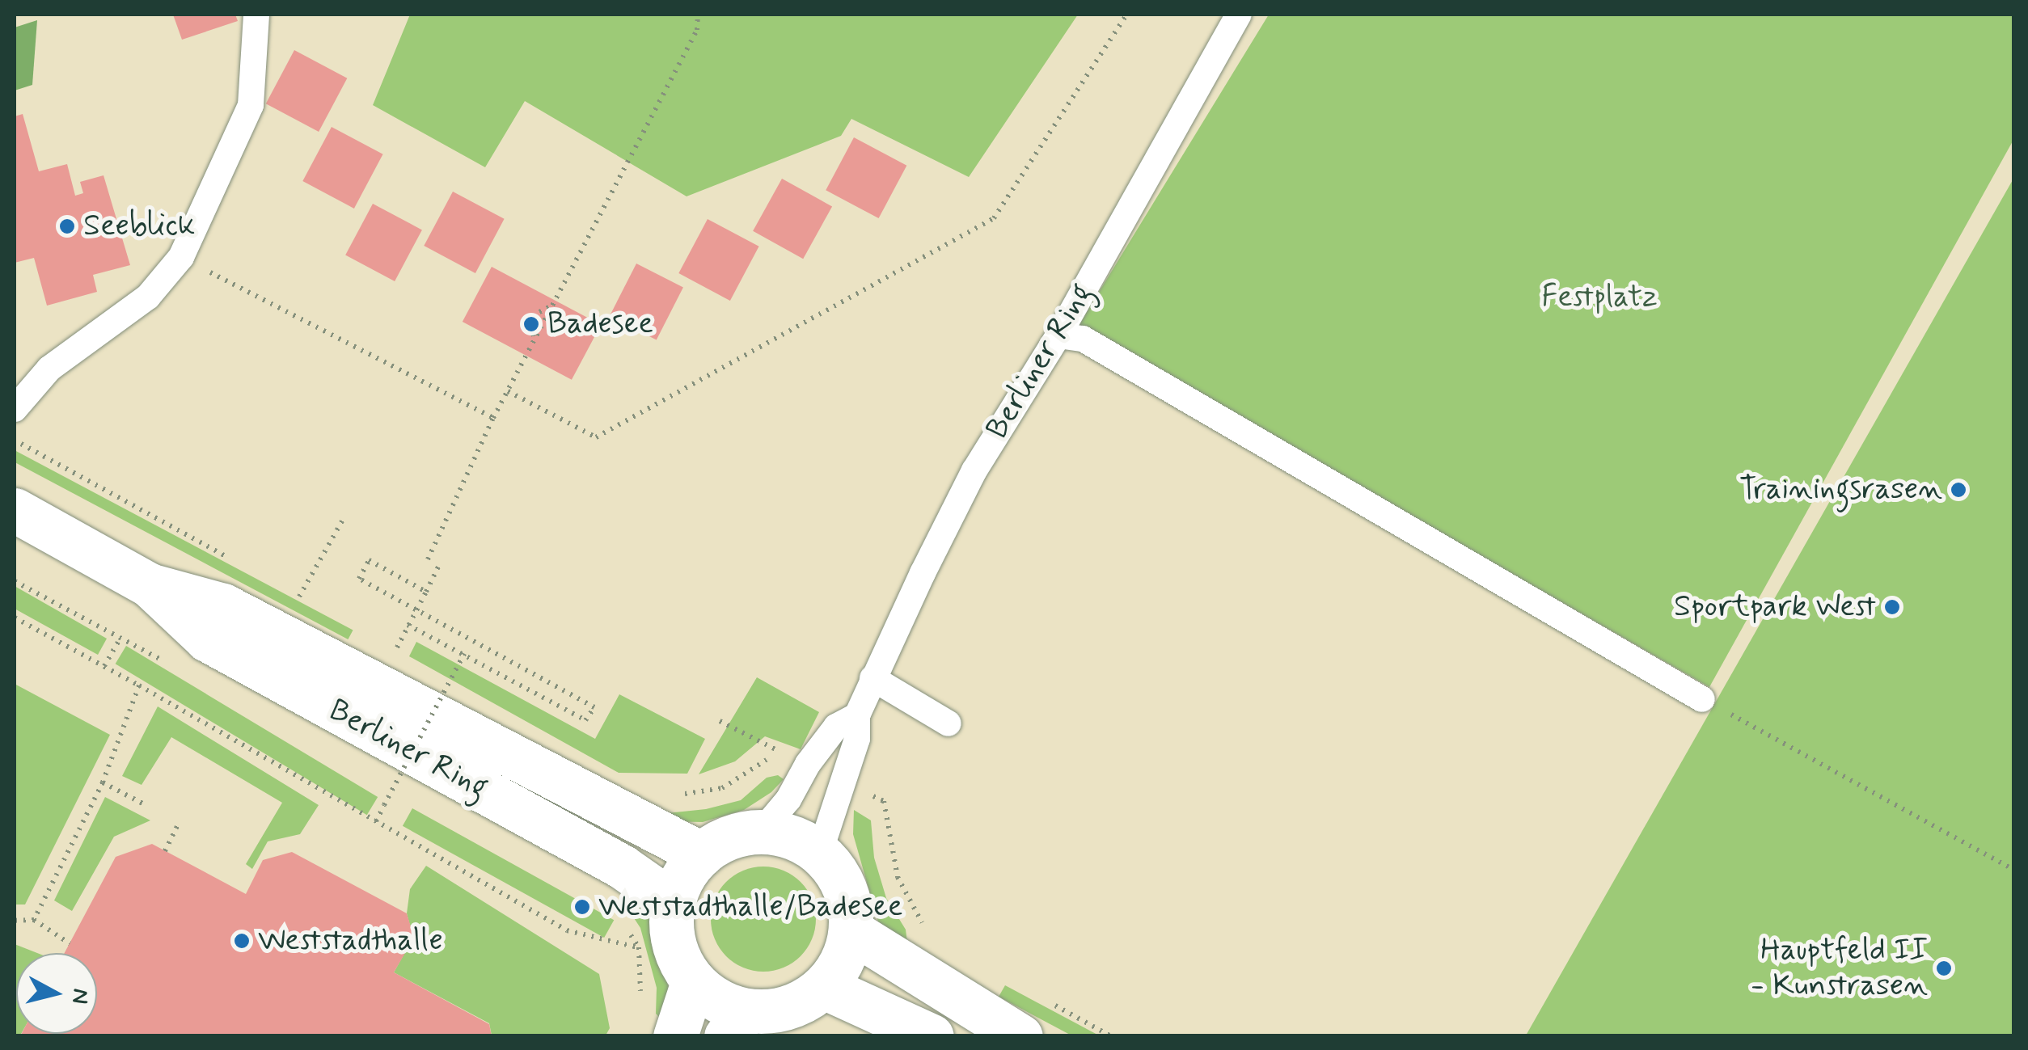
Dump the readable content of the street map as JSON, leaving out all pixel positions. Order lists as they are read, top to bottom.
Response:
{
  "streets": {
    "street": ["Berliner Ring"]
  },
  "parks": ["Festplatz"],
  "places": [
    "Seeblick",
    "Badesee",
    "Trainingsrasen",
    "Sportpark West",
    "Weststadthalle/Badesee",
    "Weststadthalle",
    "Hauptfeld II - Kunstrasen"
  ],
  "north": "right"
}
